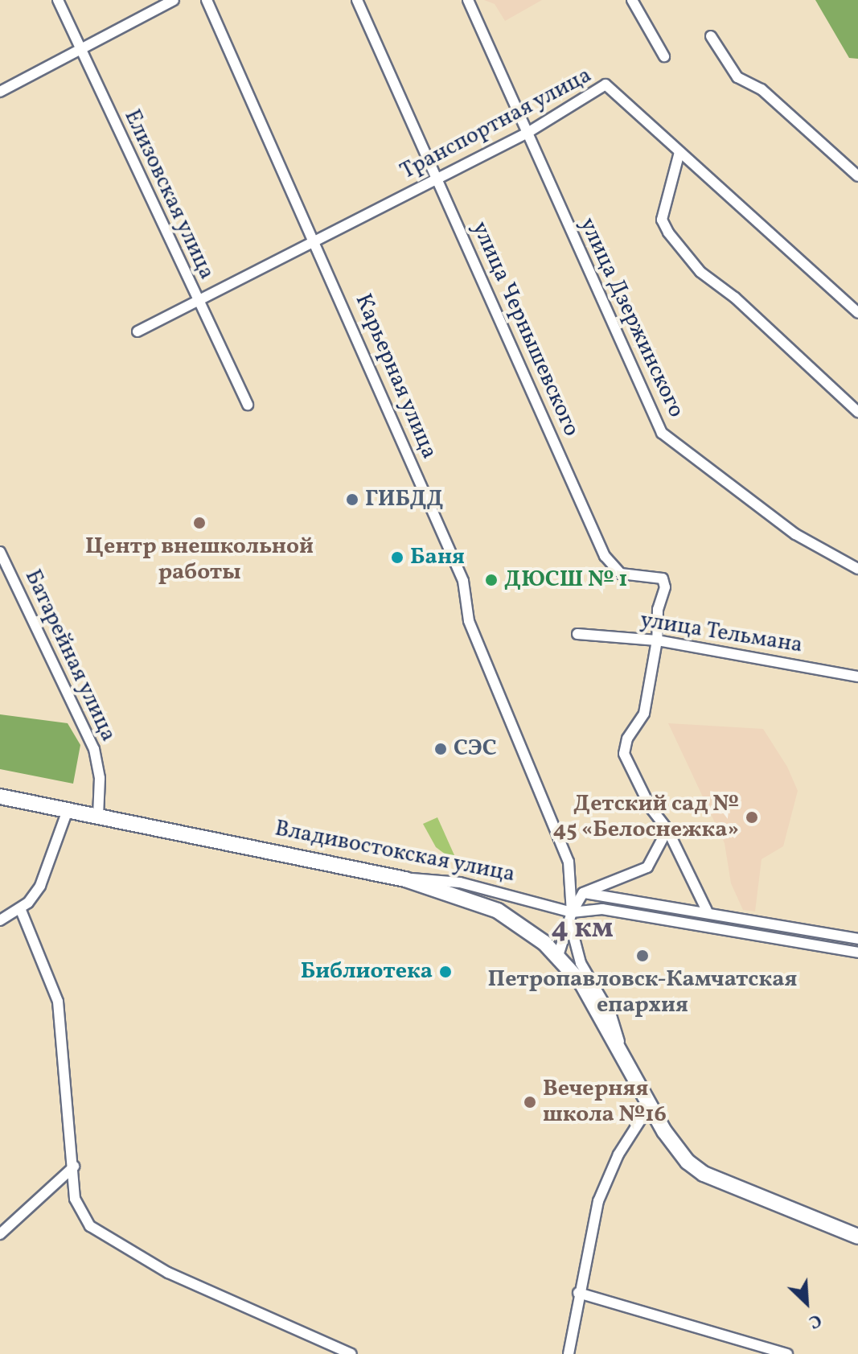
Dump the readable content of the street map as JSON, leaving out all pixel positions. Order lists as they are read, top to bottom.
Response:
{
  "streets": {
    "main road": ["Владивостокская улица"],
    "street": [
      "Транспортная улица",
      "Елизовская улица",
      "улица Дзержинского",
      "улица Чернышевского",
      "Карьерная улица",
      "улица Тельмана",
      "Батарейная улица"
    ]
  },
  "crossings": [
    ["Транспортная улица", "Елизовская улица"],
    ["Транспортная улица", "улица Дзержинского"],
    ["Транспортная улица", "улица Чернышевского"],
    ["Транспортная улица", "Карьерная улица"],
    ["улица Чернышевского", "улица Тельмана"],
    ["Карьерная улица", "Владивостокская улица"],
    ["Батарейная улица", "Владивостокская улица"]
  ],
  "districts": ["4 км"],
  "places": [
    "ГИБДД",
    "Центр внешкольной работы",
    "Баня",
    "ДЮСШ № 1",
    "СЭС",
    "Детский сад № 45 «Белоснежка»",
    "Петропавловск-Камчатская епархия",
    "Библиотека",
    "Вечерняя школа №16"
  ],
  "north": "bottom right"
}
